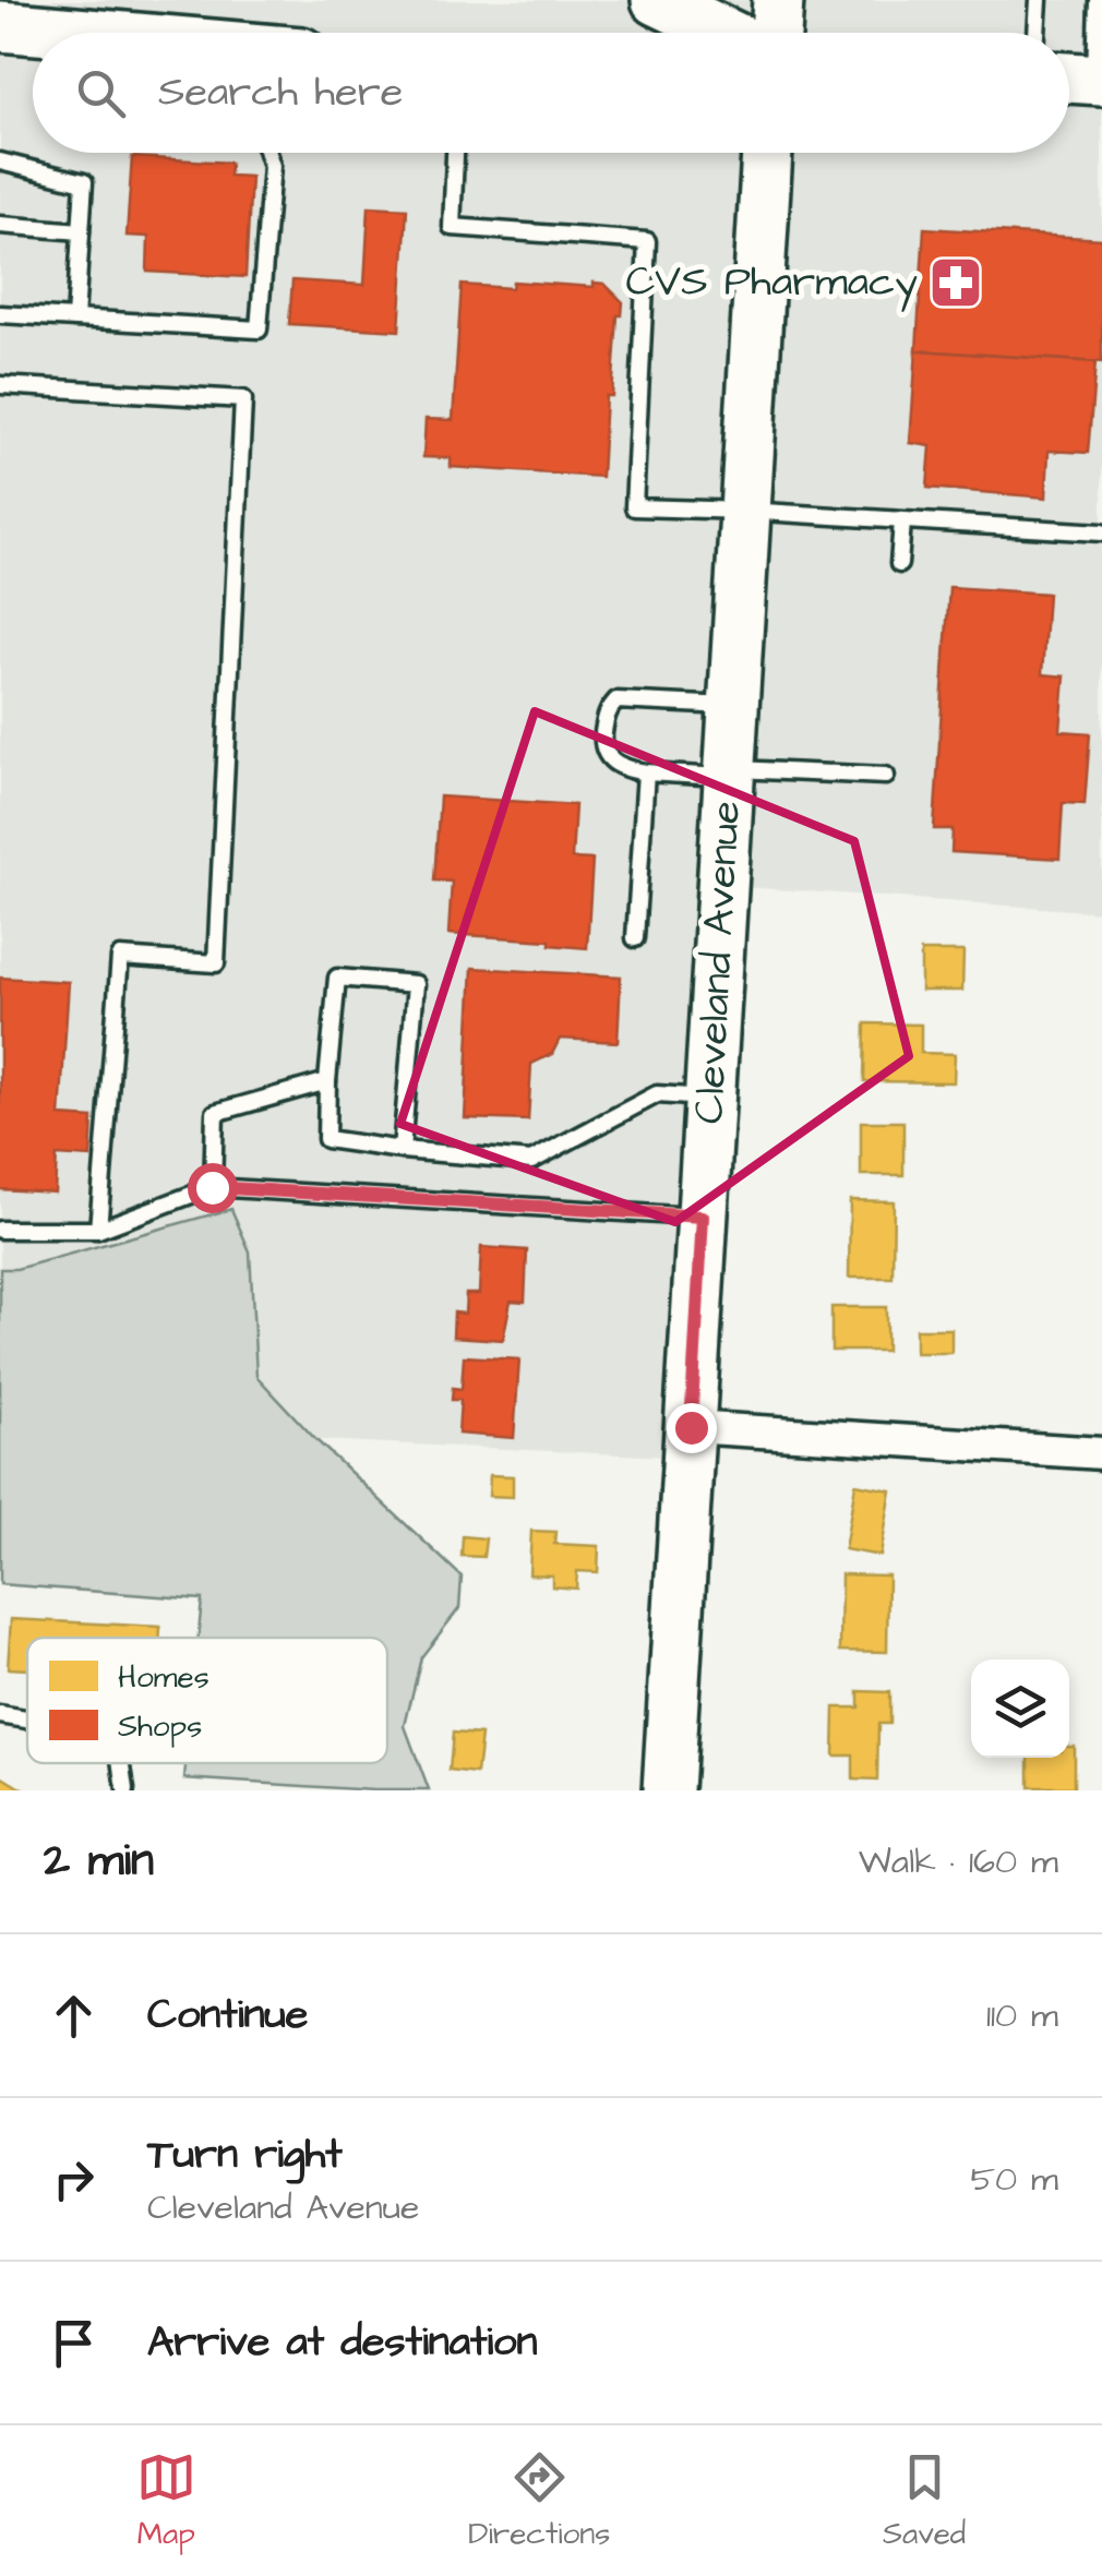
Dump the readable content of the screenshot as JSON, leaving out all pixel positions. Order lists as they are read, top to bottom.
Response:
{
  "streets": {
    "main road": ["Cleveland Avenue"]
  },
  "places": {
    "pharmacy": ["CVS Pharmacy"]
  },
  "legend": ["Homes", "Shops"],
  "page": {
    "search": "Search here",
    "heading": ["2 min", "Walk · 160 m"],
    "list": [
      ["Continue", "110 m"],
      ["Turn right", "Cleveland Avenue", "50 m"],
      "Arrive at destination"
    ],
    "nav": ["Map", "Directions", "Saved"]
  }
}
